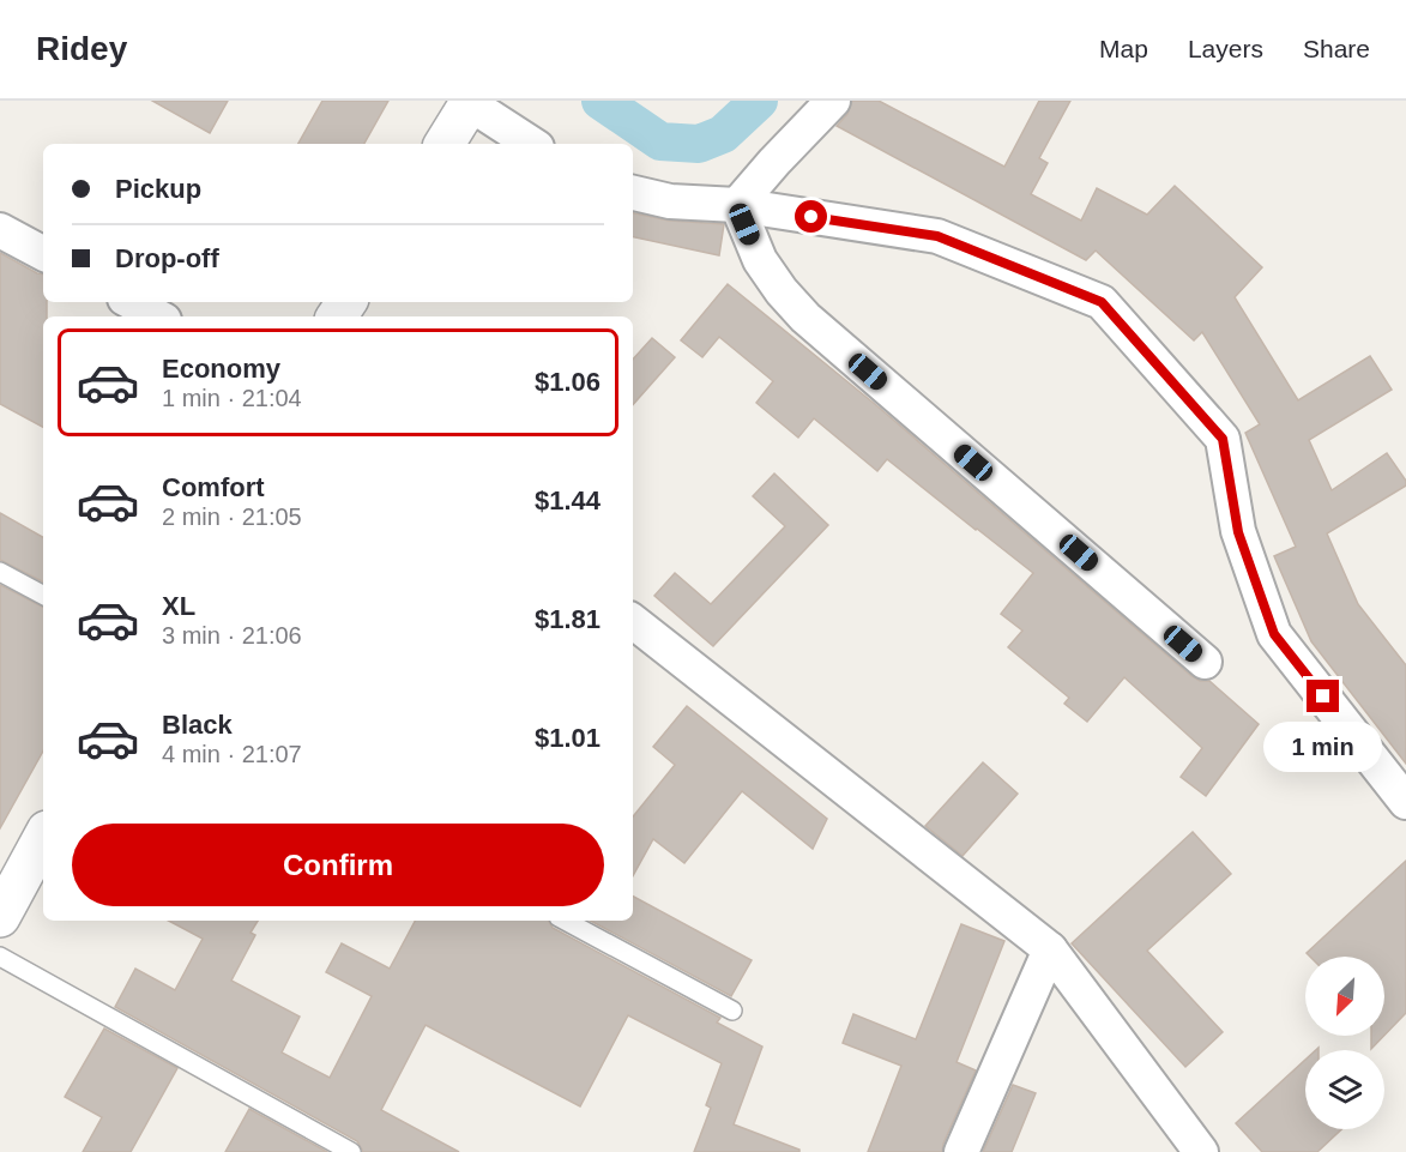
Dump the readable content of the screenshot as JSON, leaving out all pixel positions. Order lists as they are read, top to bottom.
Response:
{
  "north": "bottom left",
  "page": {
    "header": "Ridey",
    "nav": ["Map", "Layers", "Share"],
    "banner": ["Pickup", "Drop-off"],
    "list": [
      {
        "name": "Economy",
        "note": "1 min · 21:04",
        "value": "$1.06"
      },
      {
        "name": "Comfort",
        "note": "2 min · 21:05",
        "value": "$1.44"
      },
      {
        "name": "XL",
        "note": "3 min · 21:06",
        "value": "$1.81"
      },
      {
        "name": "Black",
        "note": "4 min · 21:07",
        "value": "$1.01"
      }
    ],
    "bubble": "1 min",
    "buttons": "Confirm"
  }
}
